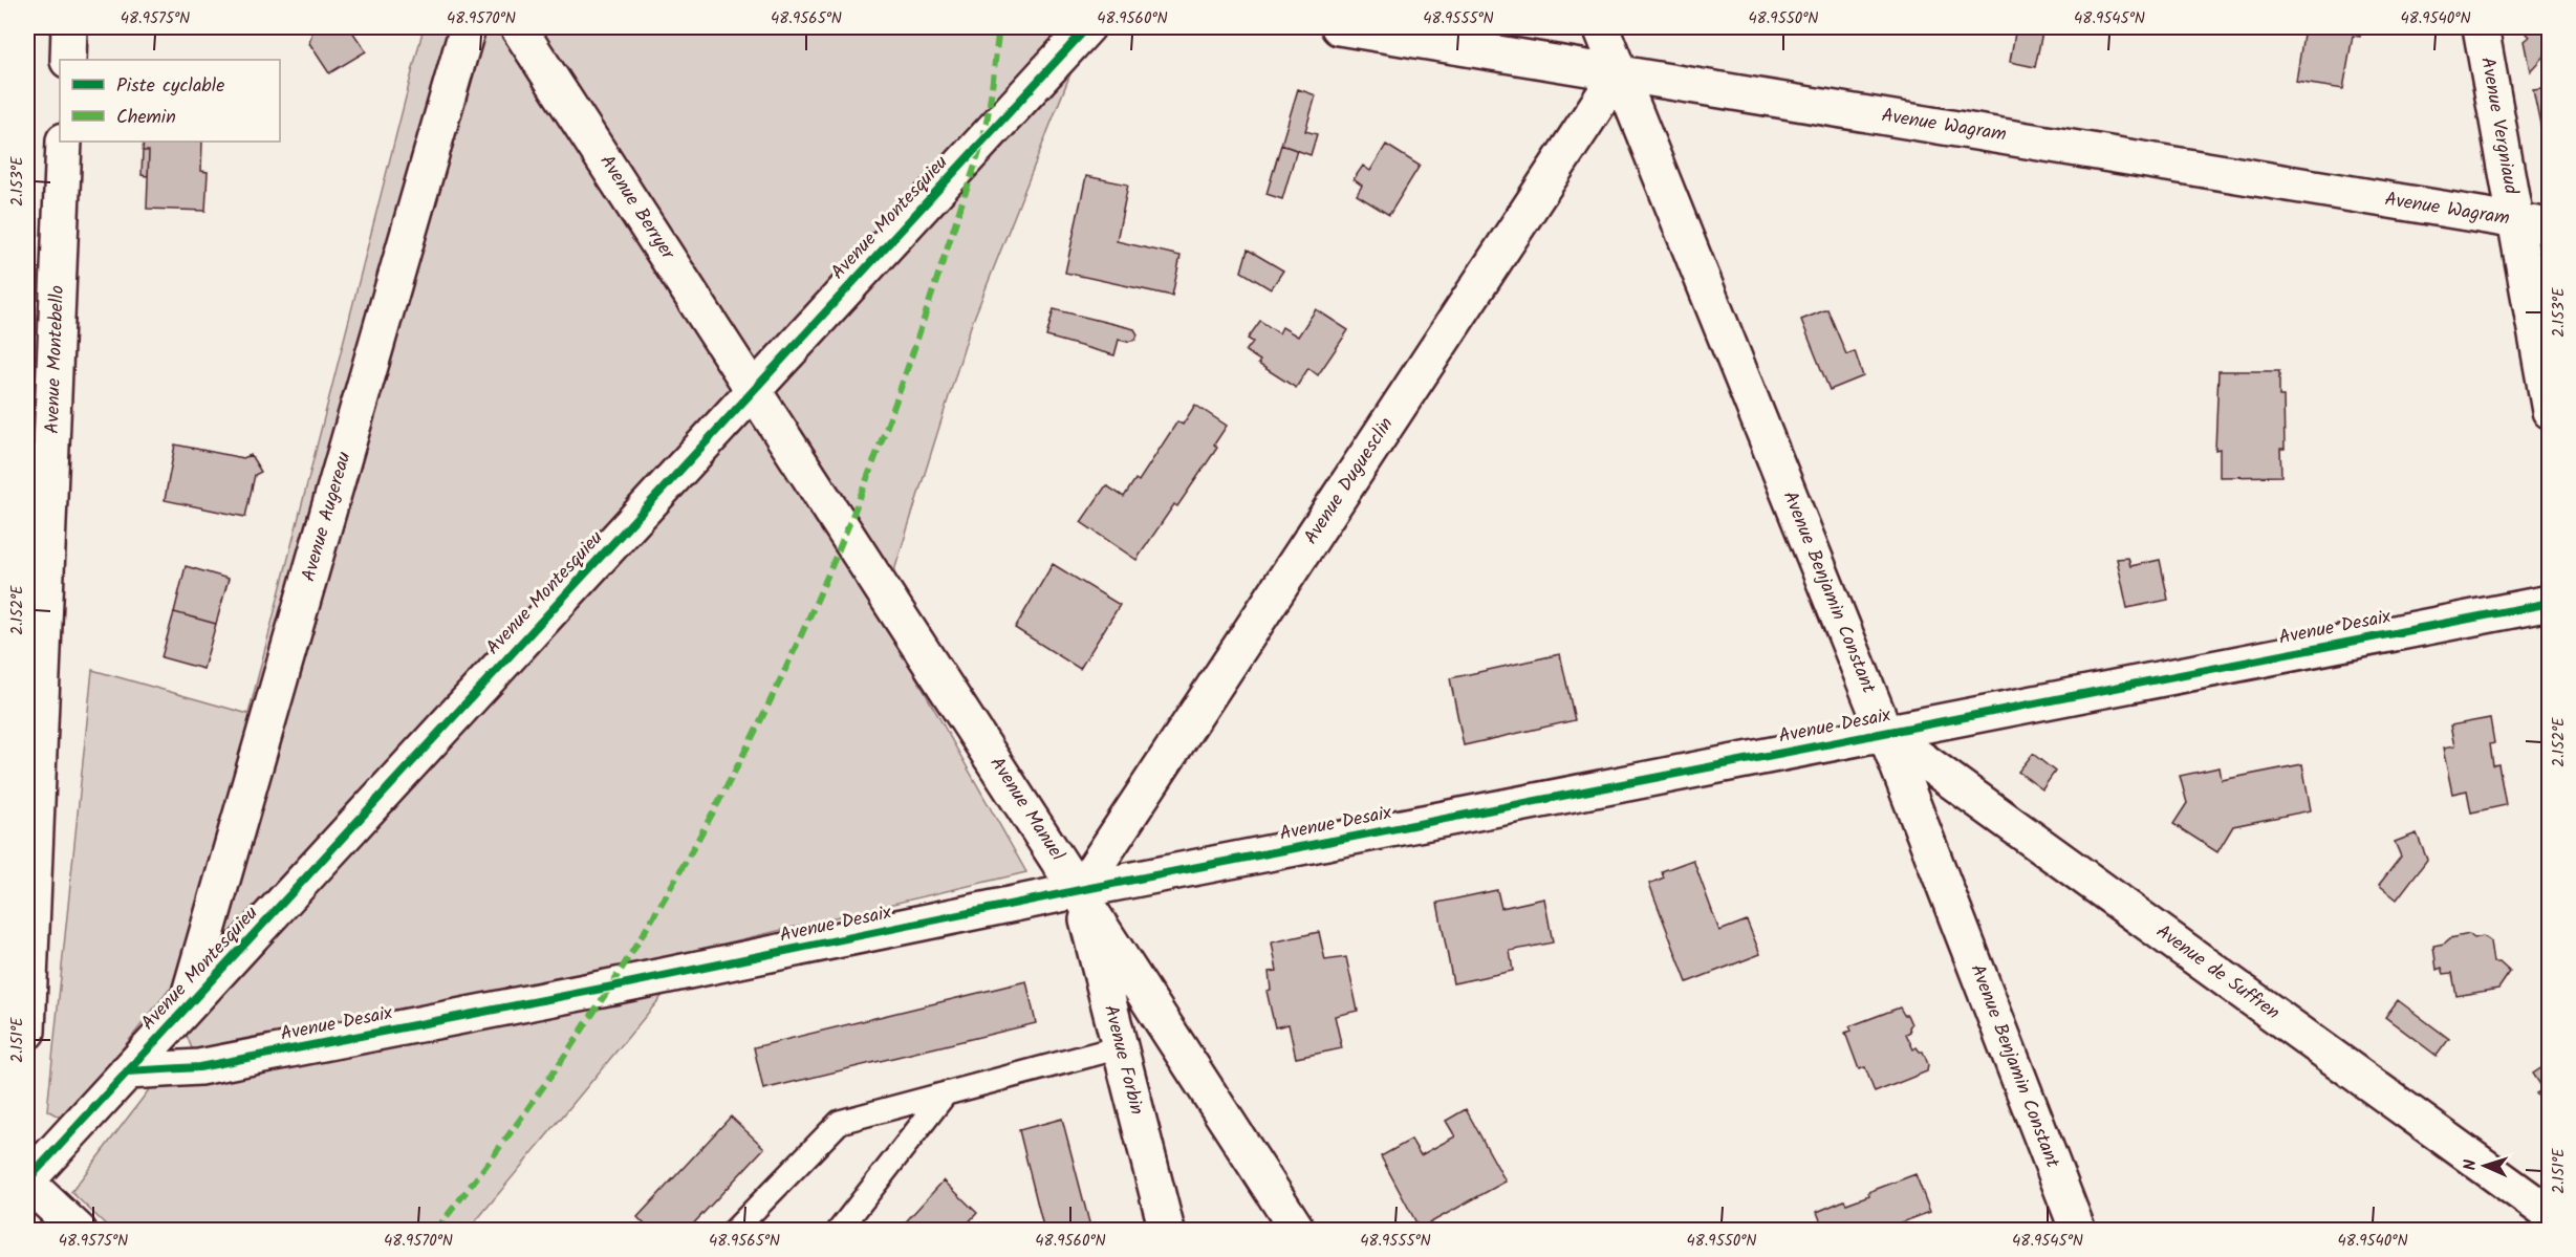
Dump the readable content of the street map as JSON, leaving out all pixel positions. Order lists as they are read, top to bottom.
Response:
{
  "streets": {
    "street": [
      "Avenue Wagram",
      "Avenue Vergniaud",
      "Avenue Berryer",
      "Avenue Montesquieu",
      "Avenue Montebello",
      "Avenue Duguesclin",
      "Avenue Augereau",
      "Avenue Benjamin Constant",
      "Avenue Desaix",
      "Avenue Manuel",
      "Avenue de Suffren",
      "Avenue Forbin"
    ]
  },
  "crossings": [
    ["Avenue Wagram", "Avenue Vergniaud"],
    ["Avenue Wagram", "Avenue Duguesclin"],
    ["Avenue Wagram", "Avenue Benjamin Constant"],
    ["Avenue Berryer", "Avenue Montesquieu"],
    ["Avenue Berryer", "Avenue Manuel"],
    ["Avenue Montesquieu", "Avenue Augereau"],
    ["Avenue Montesquieu", "Avenue Desaix"],
    ["Avenue Montesquieu", "Avenue Manuel"],
    ["Avenue Duguesclin", "Avenue Benjamin Constant"],
    ["Avenue Duguesclin", "Avenue Desaix"],
    ["Avenue Duguesclin", "Avenue Manuel"],
    ["Avenue Duguesclin", "Avenue Forbin"],
    ["Avenue Benjamin Constant", "Avenue Desaix"],
    ["Avenue Benjamin Constant", "Avenue de Suffren"],
    ["Avenue Desaix", "Avenue Manuel"],
    ["Avenue Desaix", "Avenue de Suffren"],
    ["Avenue Desaix", "Avenue Forbin"],
    ["Avenue Manuel", "Avenue Forbin"]
  ],
  "legend": ["Piste cyclable", "Chemin"],
  "north": "left",
  "coordinates": [
    "48.9575°N",
    "48.9570°N",
    "48.9565°N",
    "48.9560°N",
    "48.9555°N",
    "48.9550°N",
    "48.9545°N",
    "48.9540°N",
    "2.153°E",
    "2.152°E",
    "2.151°E"
  ]
}
